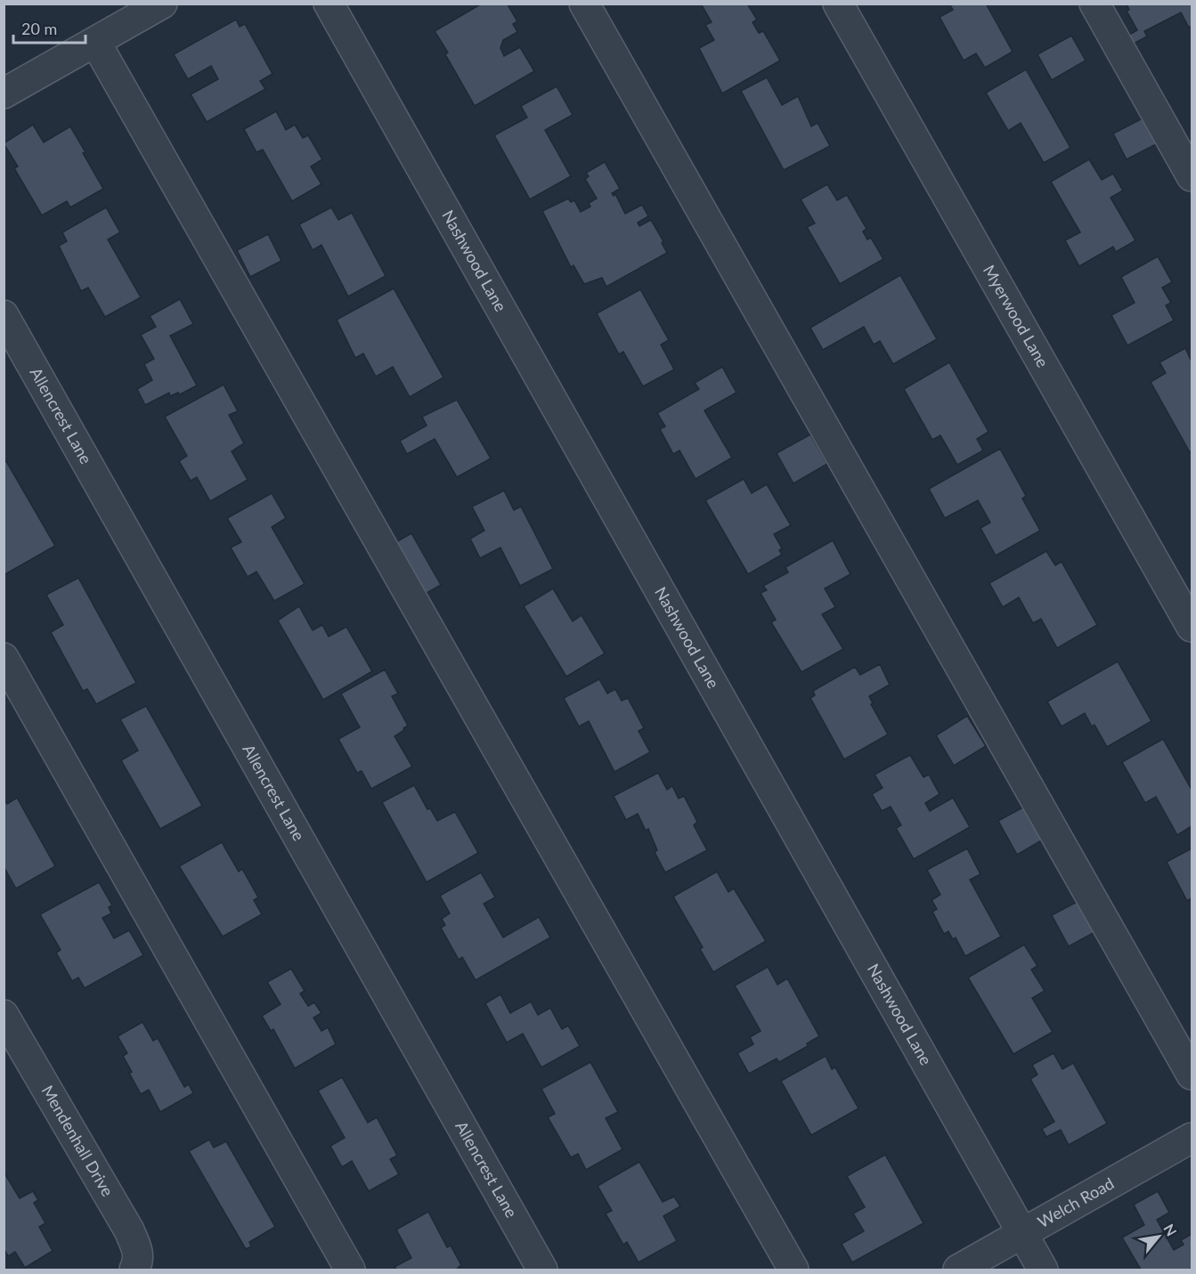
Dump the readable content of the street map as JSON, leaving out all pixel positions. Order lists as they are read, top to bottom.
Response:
{
  "streets": {
    "street": [
      "Nashwood Lane",
      "Myerwood Lane",
      "Allencrest Lane",
      "Mendenhall Drive",
      "Welch Road"
    ]
  },
  "crossings": [
    ["Nashwood Lane", "Welch Road"]
  ],
  "scale_bar": "20 m",
  "north": "top right"
}
